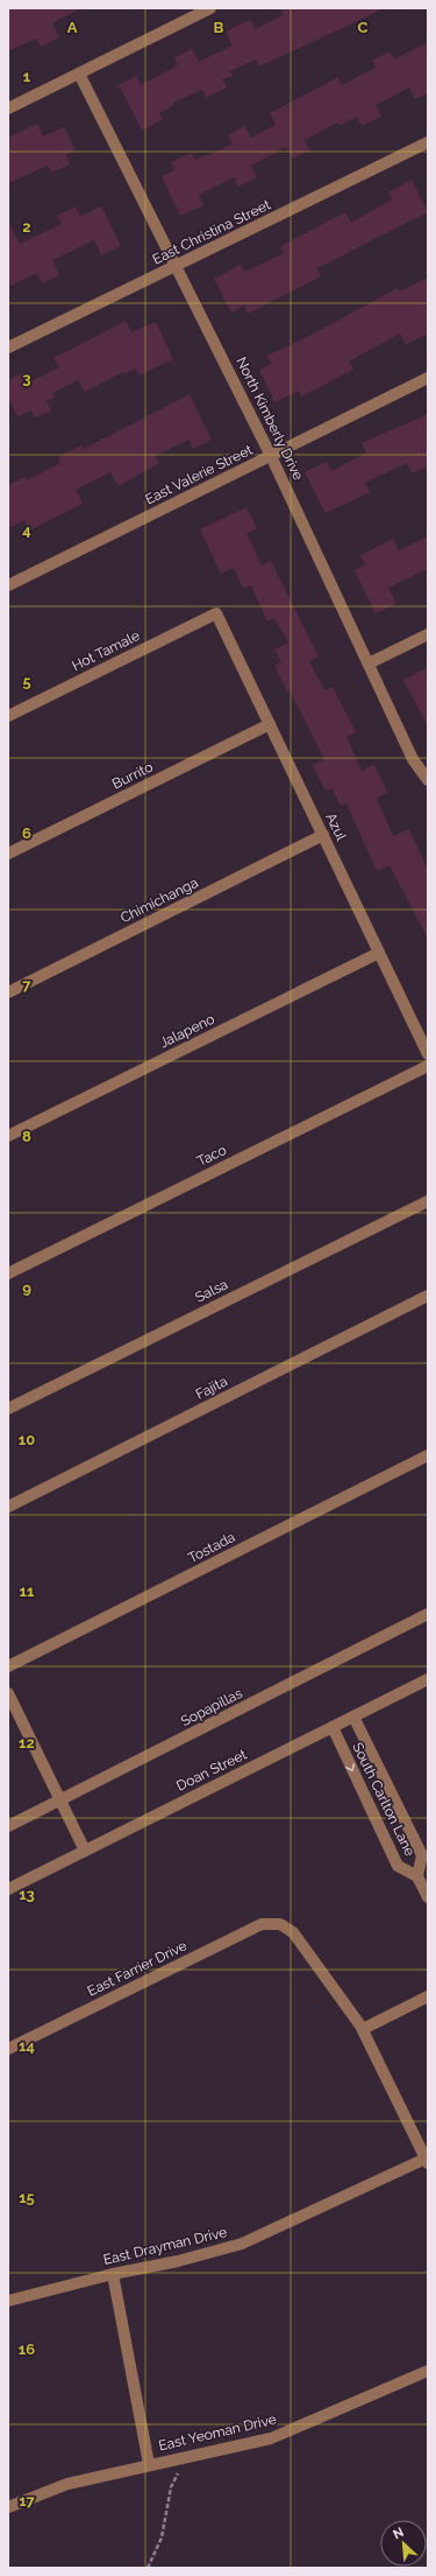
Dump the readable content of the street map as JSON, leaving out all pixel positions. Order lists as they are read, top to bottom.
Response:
{
  "streets": {
    "street": [
      "East Christina Street",
      "North Kimberly Drive",
      "East Valerie Street",
      "Hot Tamale",
      "Burrito",
      "Azul",
      "Chimichanga",
      "Jalapeno",
      "Taco",
      "Salsa",
      "Fajita",
      "Tostada",
      "Sopapillas",
      "Doan Street",
      "South Carlton Lane",
      "East Farrier Drive",
      "East Drayman Drive",
      "East Yeoman Drive"
    ]
  },
  "crossings": [
    ["East Christina Street", "North Kimberly Drive"],
    ["North Kimberly Drive", "East Valerie Street"],
    ["Hot Tamale", "Azul"],
    ["Burrito", "Azul"],
    ["Azul", "Chimichanga"],
    ["Azul", "Jalapeno"],
    ["Doan Street", "South Carlton Lane"]
  ],
  "north": "top left",
  "grid": {
    "columns": ["A", "B", "C"],
    "rows": [
      "1",
      "2",
      "3",
      "4",
      "5",
      "6",
      "7",
      "8",
      "9",
      "10",
      "11",
      "12",
      "13",
      "14",
      "15",
      "16",
      "17"
    ]
  }
}
